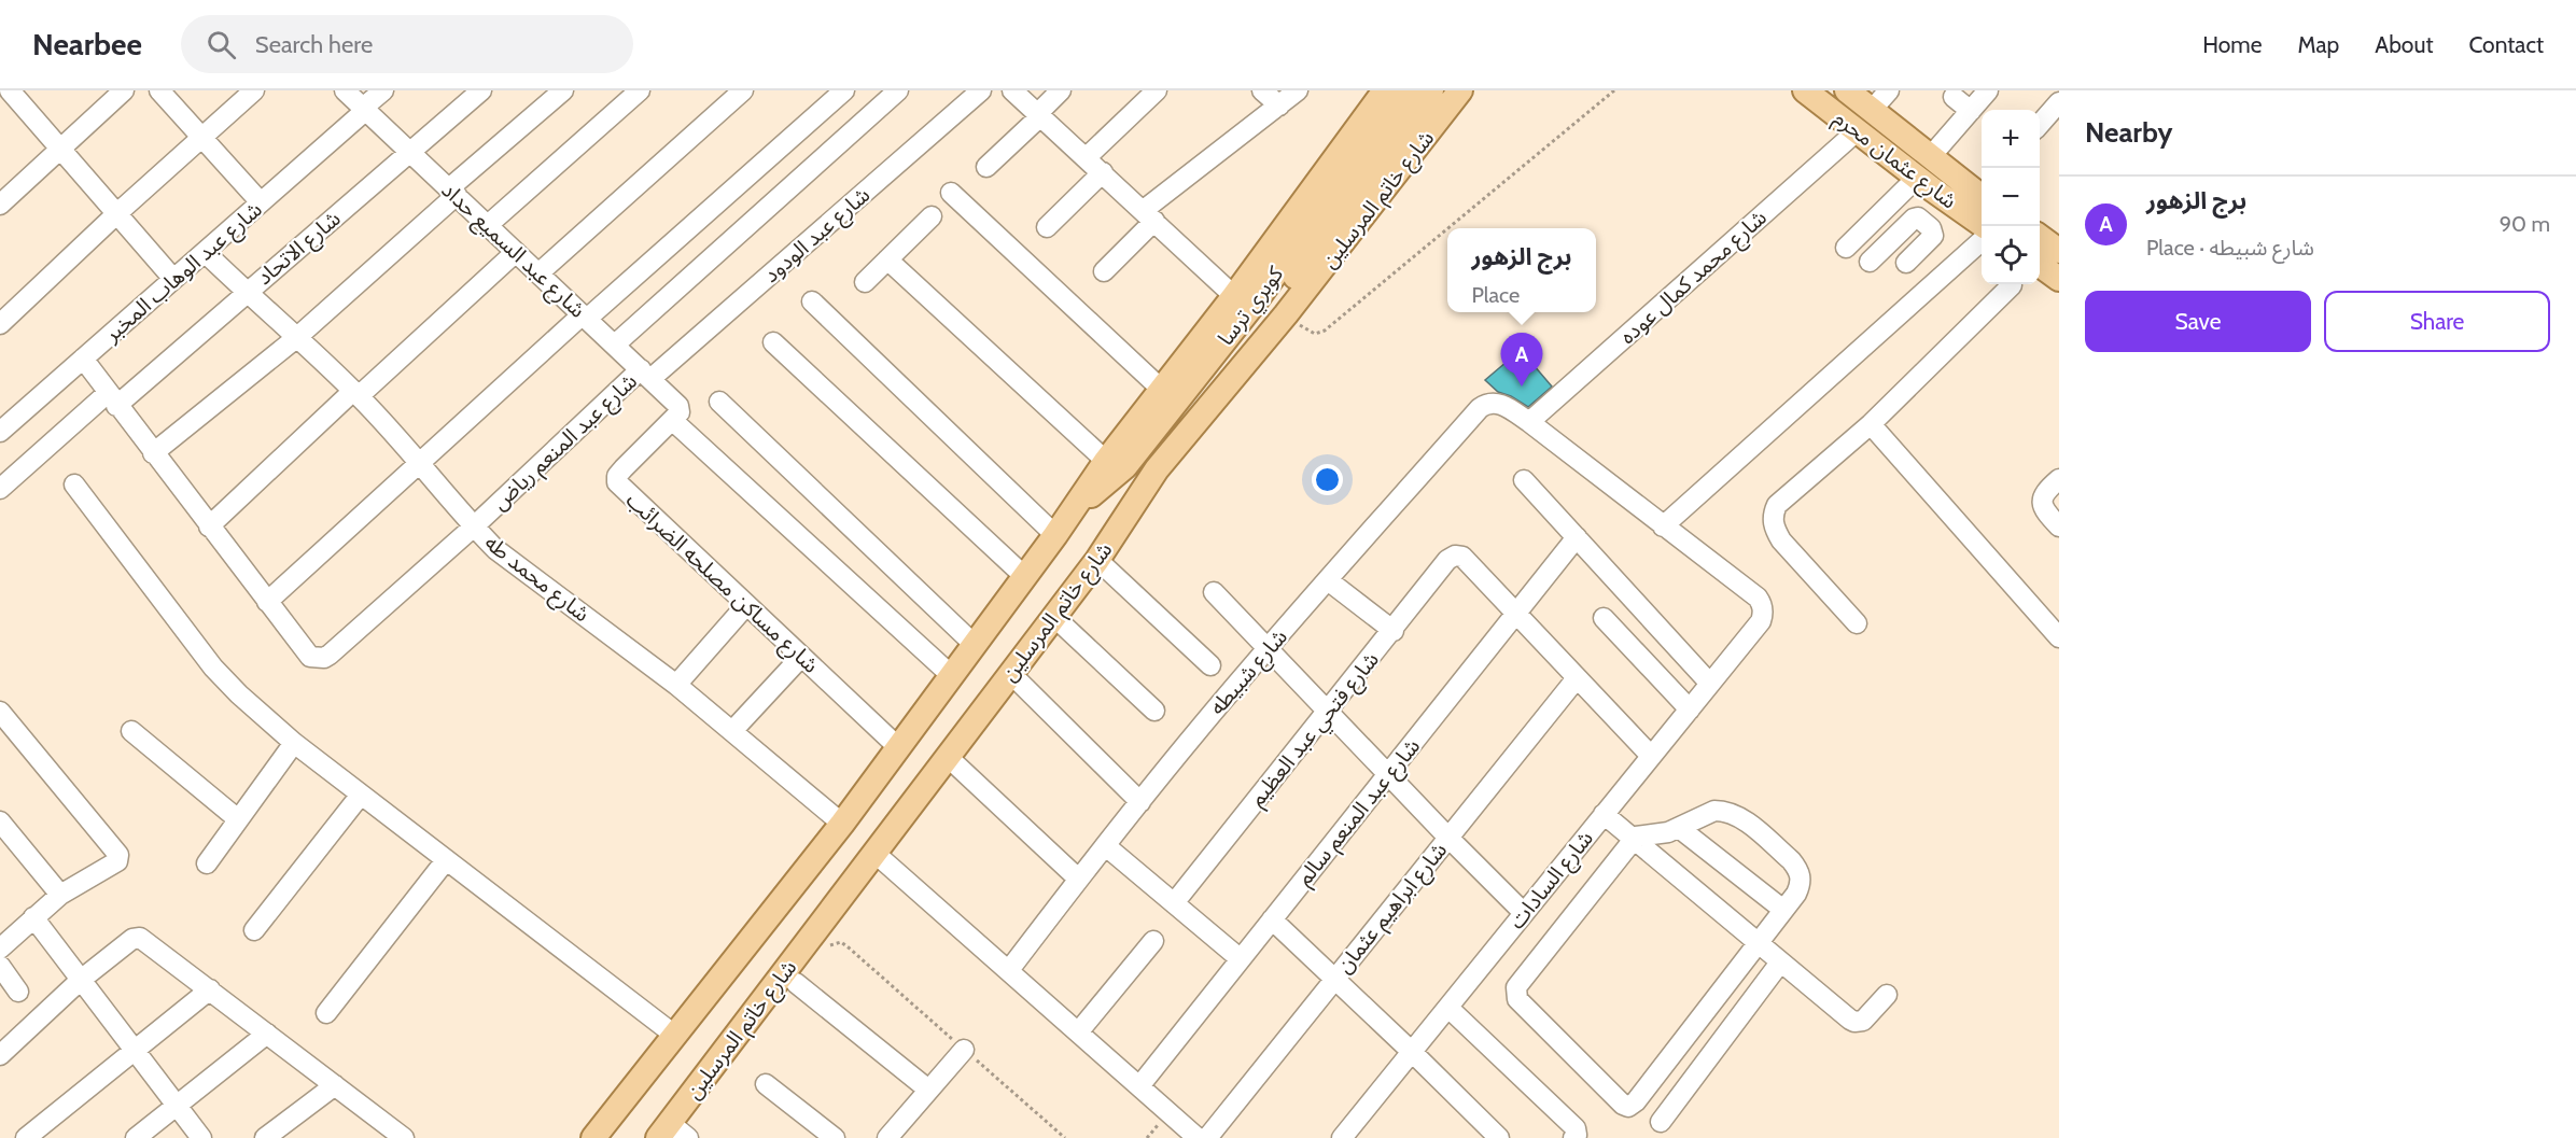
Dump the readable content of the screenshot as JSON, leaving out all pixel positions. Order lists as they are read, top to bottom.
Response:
{
  "streets": {
    "main road": ["شارع عثمان محرم", "شارع خاتم المرسلين", "كوبري ترسا"],
    "street": [
      "شارع عبد الودود",
      "شارع الاتحاد",
      "شارع عبد السميع حداد",
      "شارع عبد الوهاب المخبر",
      "شارع محمد كمال عوده",
      "شارع عبد المنعم رياض",
      "شارع محمد طه",
      "شارع مساكن مصلحه الضرائب",
      "شارع شبيطه",
      "شارع فتحي عبد العظيم",
      "شارع عبد المنعم سالم",
      "شارع السادات",
      "شارع ابراهيم عثمان"
    ]
  },
  "crossings": [
    ["شارع عثمان محرم", "شارع محمد كمال عوده"],
    ["شارع خاتم المرسلين", "كوبري ترسا"],
    ["شارع عبد الودود", "شارع عبد السميع حداد"],
    ["شارع عبد الودود", "شارع عبد المنعم رياض"],
    ["شارع الاتحاد", "شارع عبد السميع حداد"],
    ["شارع الاتحاد", "شارع محمد طه"],
    ["شارع عبد السميع حداد", "شارع عبد الوهاب المخبر"],
    ["شارع عبد السميع حداد", "شارع عبد المنعم رياض"],
    ["شارع عبد السميع حداد", "شارع مساكن مصلحه الضرائب"],
    ["شارع عبد الوهاب المخبر", "شارع محمد طه"],
    ["شارع محمد كمال عوده", "شارع شبيطه"],
    ["شارع عبد المنعم رياض", "شارع محمد طه"],
    ["شارع فتحي عبد العظيم", "شارع عبد المنعم سالم"]
  ],
  "page": {
    "header": "Nearbee",
    "search": "Search here",
    "nav": [
      "Home",
      "Map",
      "About",
      "Contact"
    ],
    "heading": "Nearby",
    "map_buttons": ["+", "−"],
    "list": [
      {
        "mark": "A",
        "name": "برج الزهور",
        "note": "Place · شارع شبيطه",
        "value": "90 m"
      }
    ],
    "popup": ["برج الزهور", "Place"],
    "buttons": ["Save", "Share"],
    "pins": "A"
  }
}
